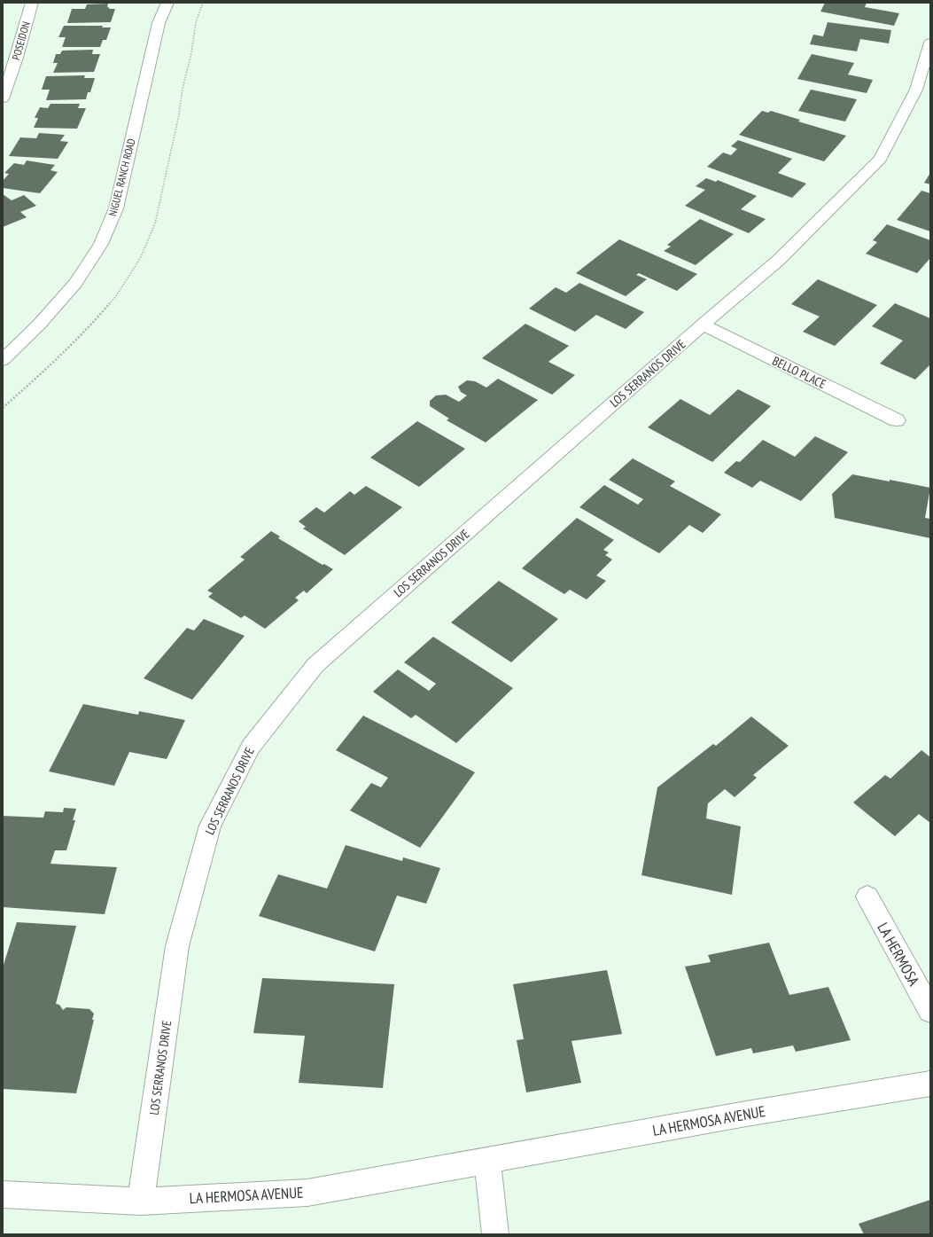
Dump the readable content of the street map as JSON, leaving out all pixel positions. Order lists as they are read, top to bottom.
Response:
{
  "streets": {
    "street": [
      "POSEIDON",
      "NIGUEL RANCH ROAD",
      "BELLO PLACE",
      "LOS SERRANOS DRIVE",
      "LA HERMOSA",
      "LA HERMOSA AVENUE"
    ]
  },
  "crossings": [
    ["BELLO PLACE", "LOS SERRANOS DRIVE"],
    ["LOS SERRANOS DRIVE", "LA HERMOSA AVENUE"]
  ]
}
